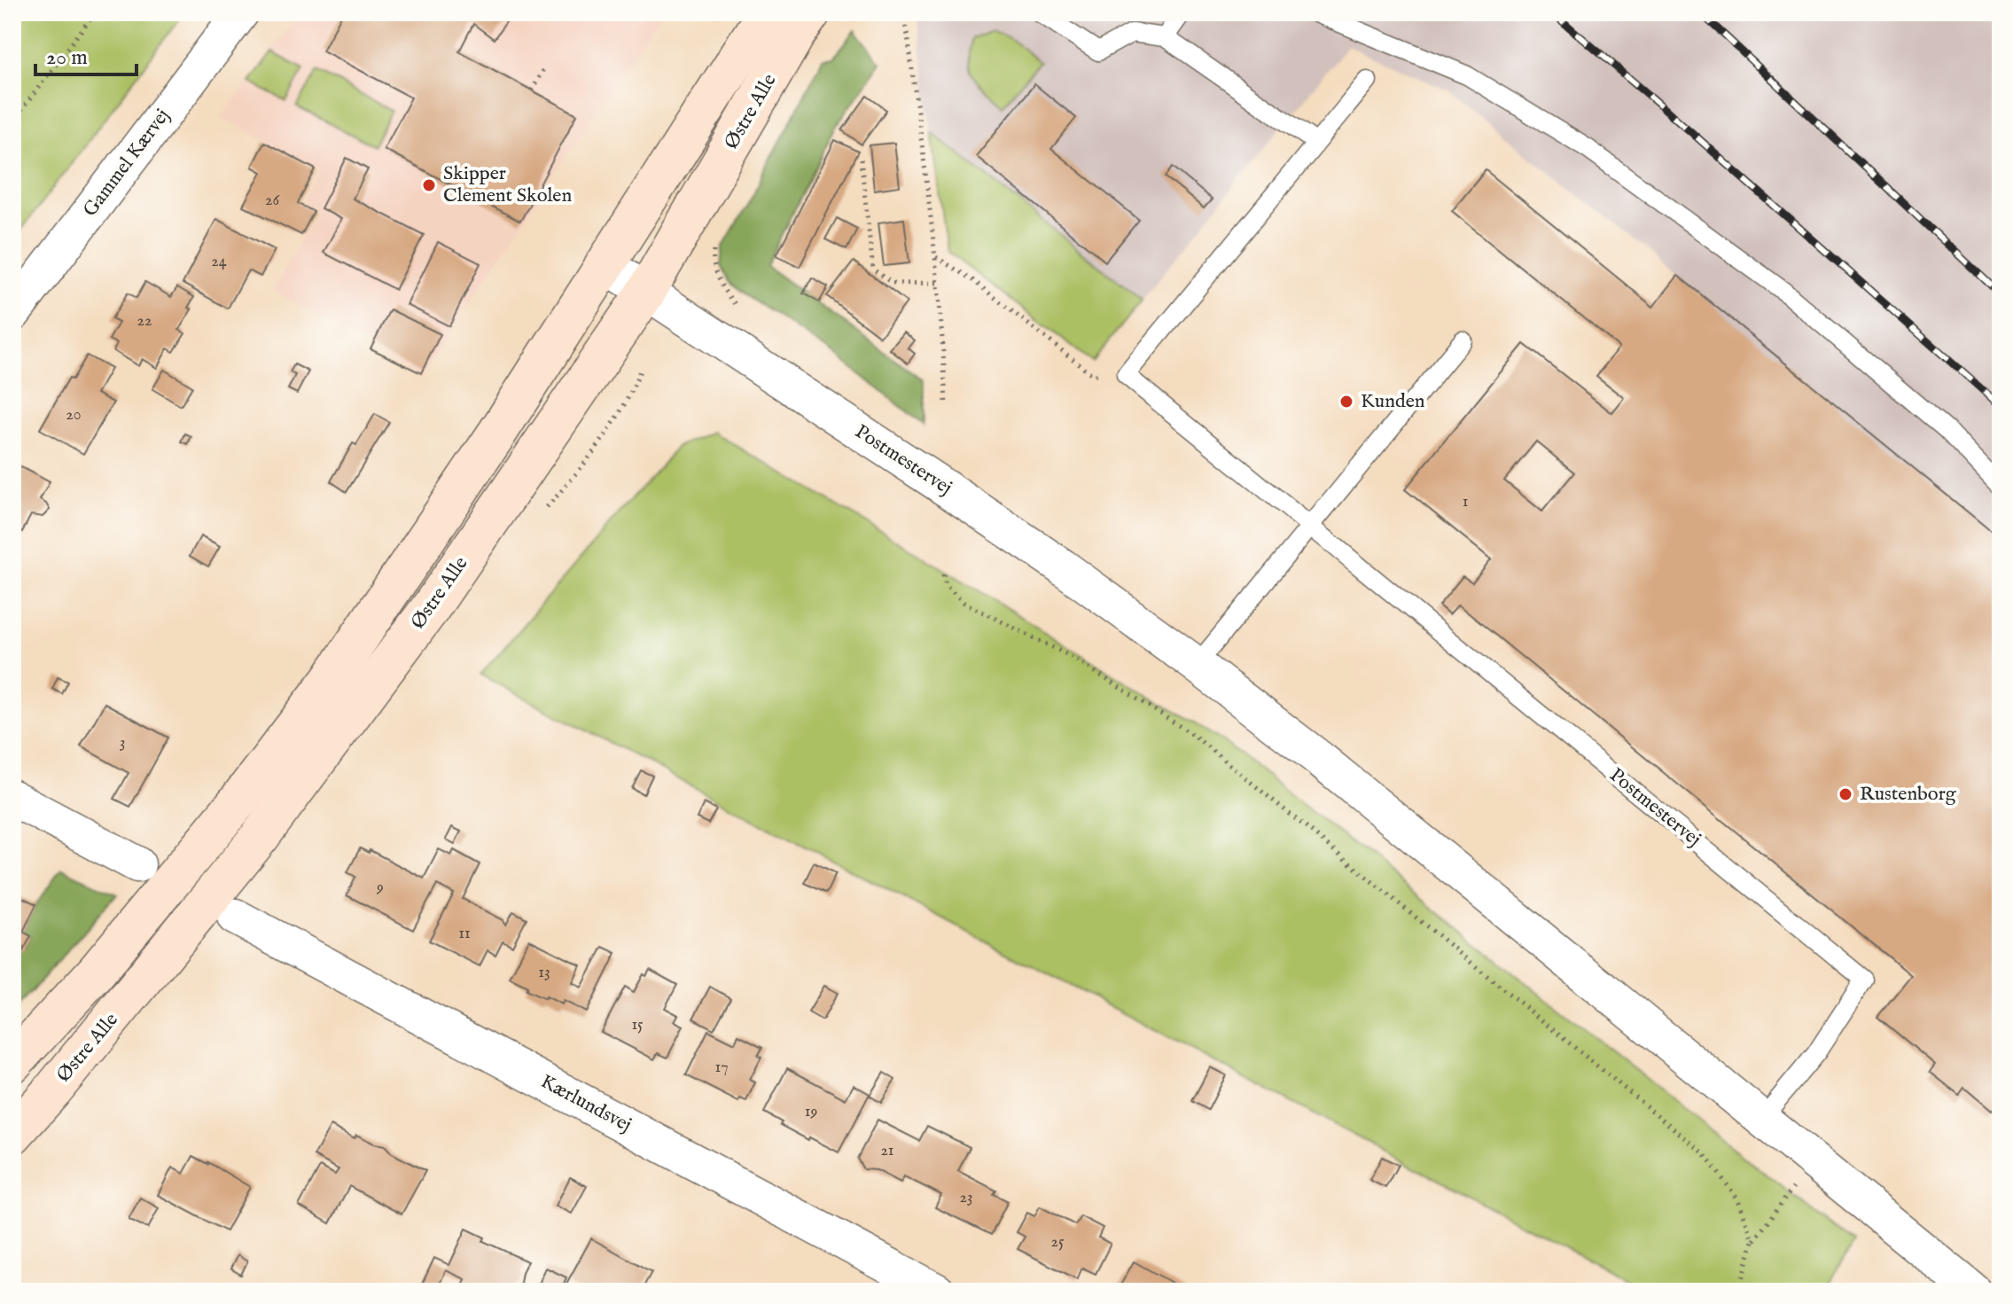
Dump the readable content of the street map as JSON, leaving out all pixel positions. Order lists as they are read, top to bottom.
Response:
{
  "streets": {
    "street": [
      "Østre Alle",
      "Gammel Kærvej",
      "Postmestervej",
      "Kærlundsvej"
    ]
  },
  "crossings": [
    ["Østre Alle", "Postmestervej"]
  ],
  "places": ["Skipper Clement Skolen", "Kunden", "Rustenborg"],
  "house_numbers": [
    "26",
    "24",
    "22",
    "20",
    "1",
    "3",
    "9",
    "11",
    "13",
    "15",
    "17",
    "19",
    "21",
    "23",
    "25"
  ],
  "scale_bar": "20 m"
}
